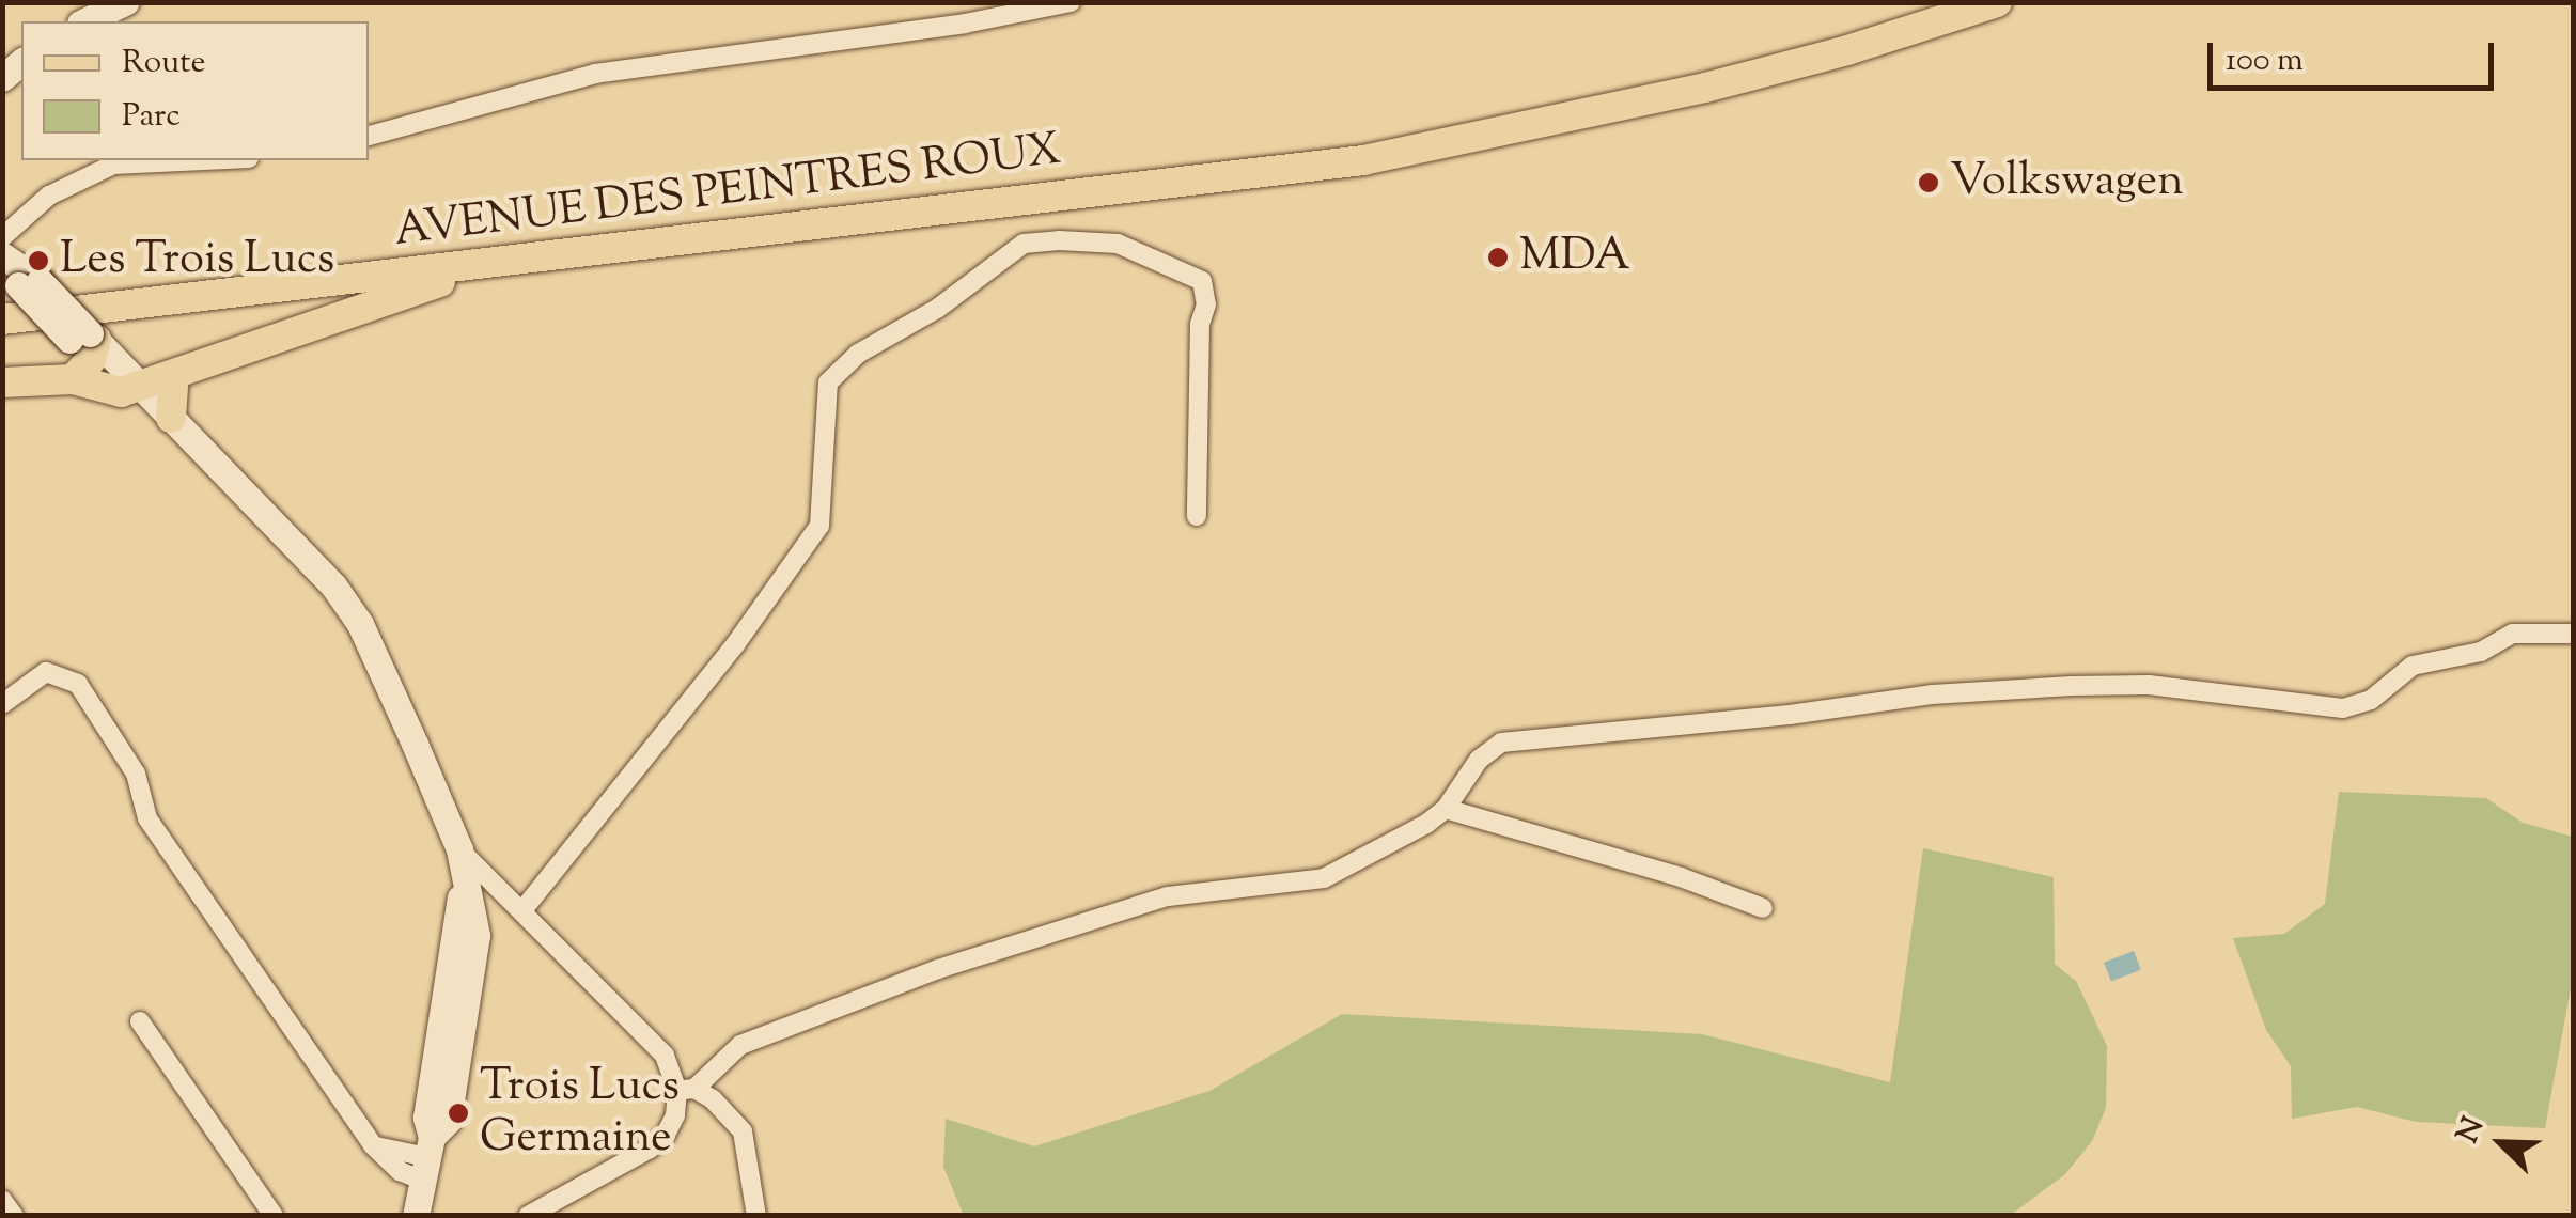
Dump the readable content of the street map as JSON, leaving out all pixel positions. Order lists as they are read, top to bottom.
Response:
{
  "streets": {
    "main road": ["AVENUE DES PEINTRES ROUX"]
  },
  "places": [
    "Volkswagen",
    "MDA",
    "Les Trois Lucs",
    "Trois Lucs Germaine"
  ],
  "legend": ["Route", "Parc"],
  "scale_bar": "100 m",
  "north": "top left"
}
